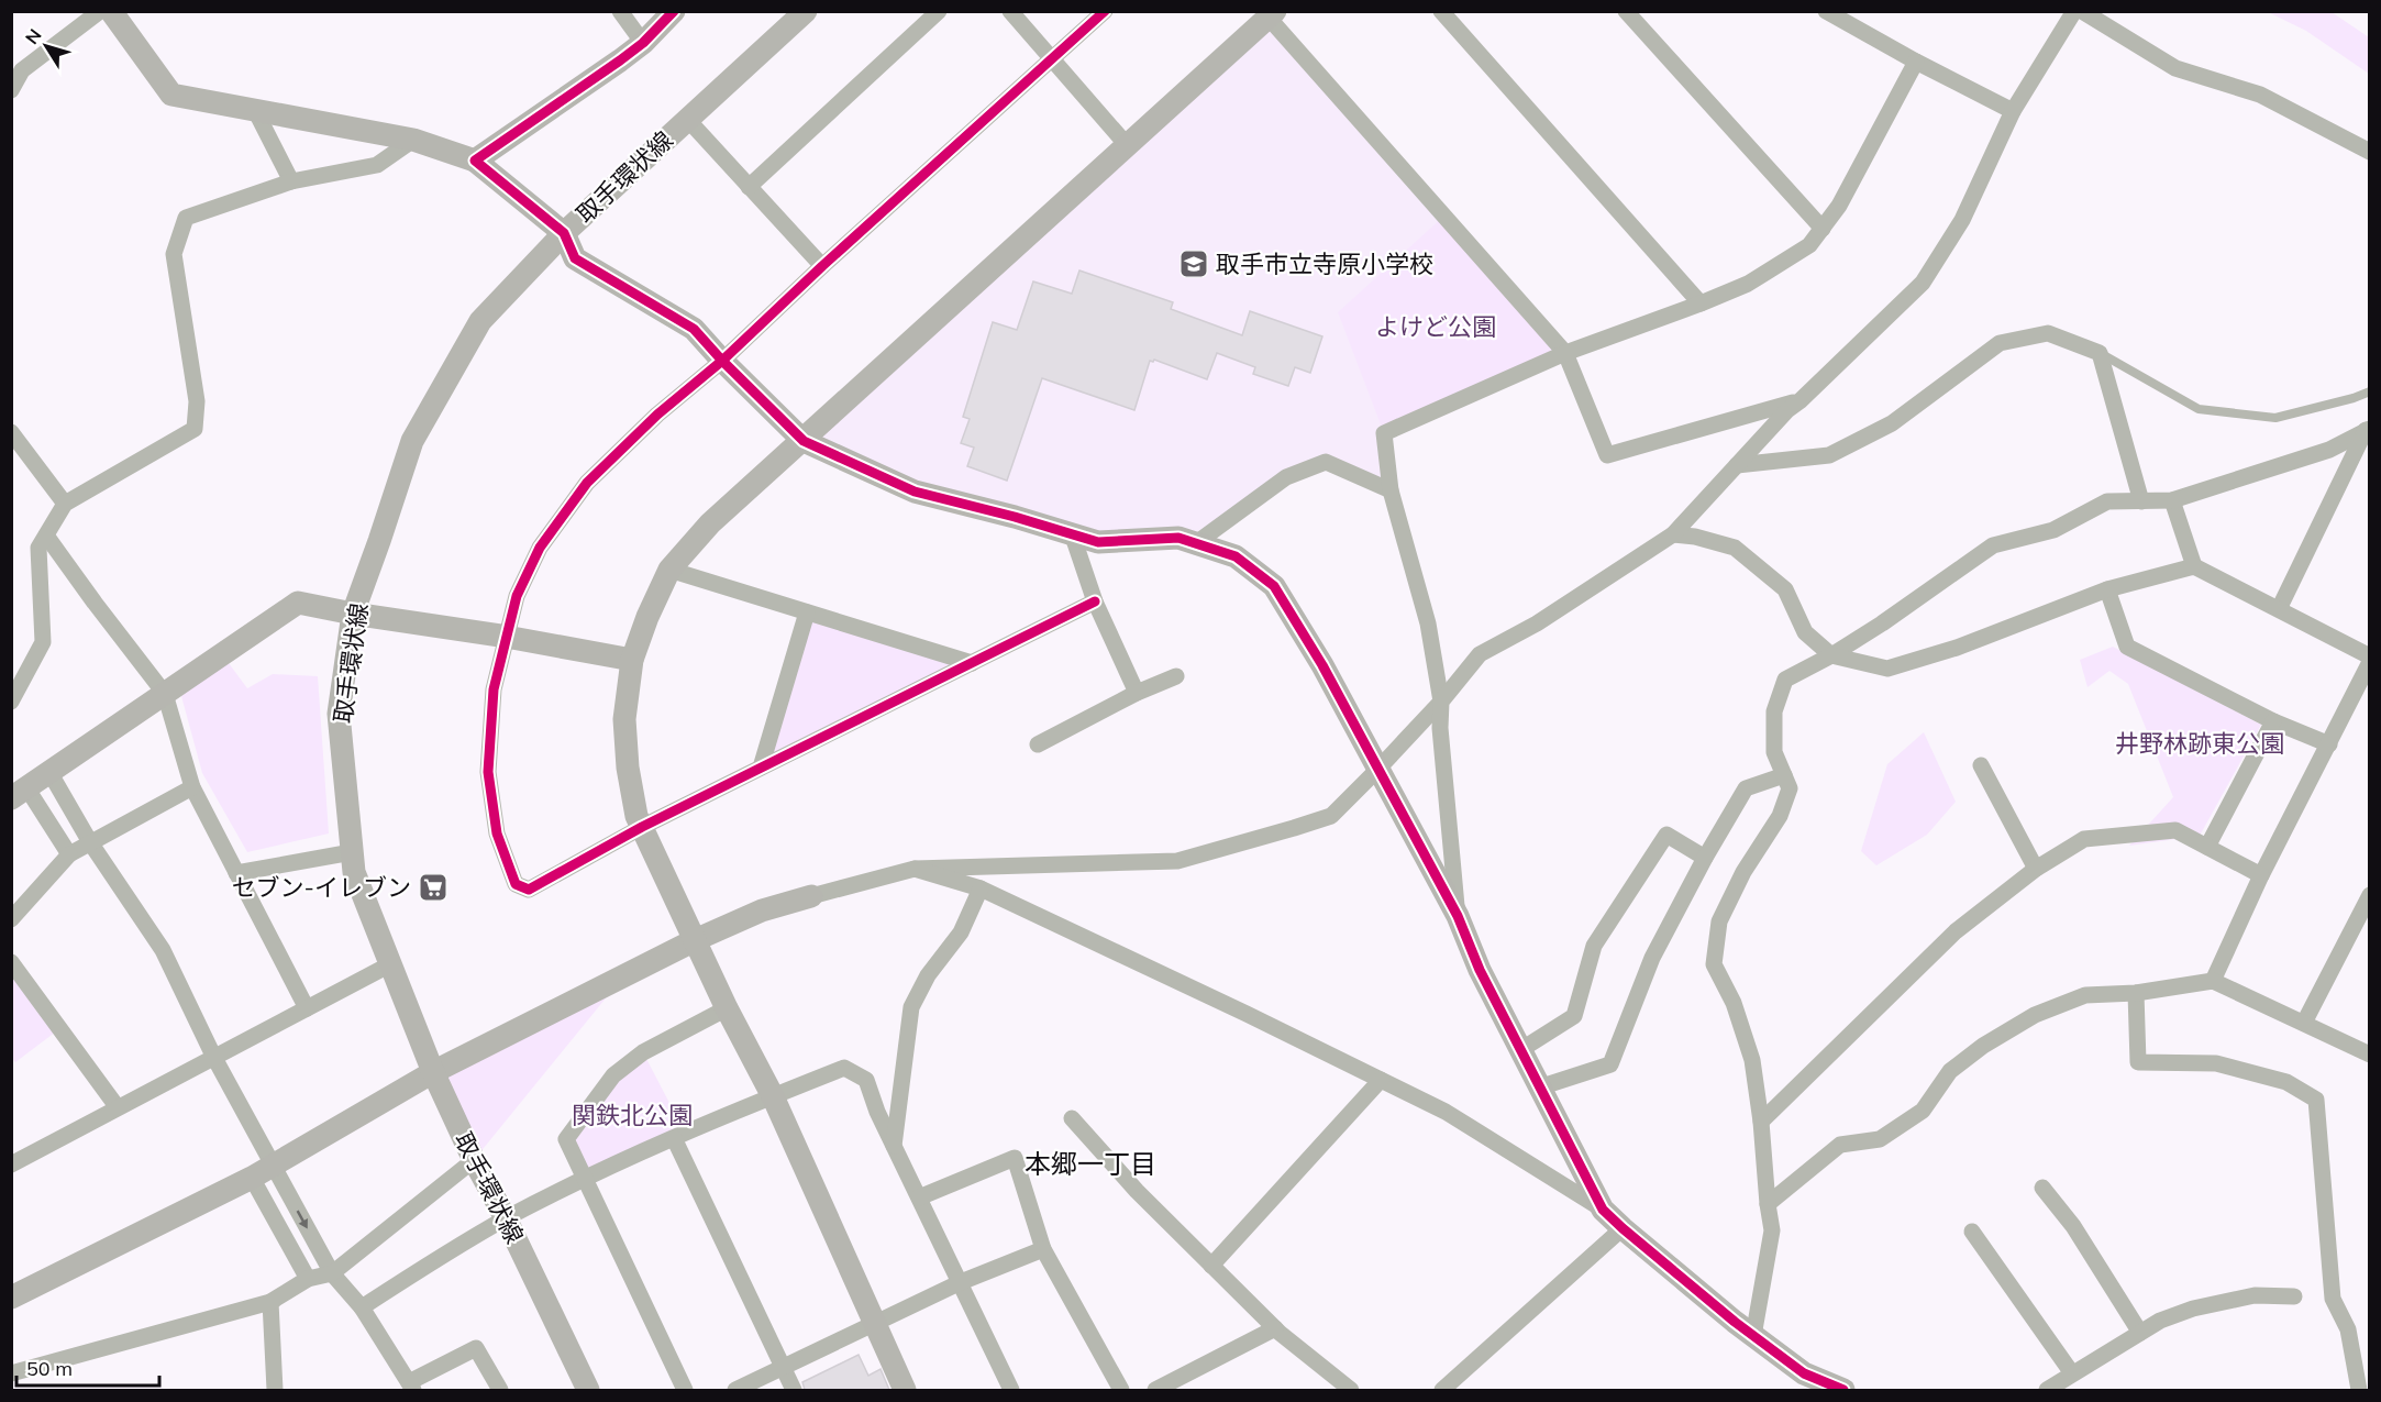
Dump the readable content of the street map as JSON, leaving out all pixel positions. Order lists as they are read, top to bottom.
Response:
{
  "streets": {
    "street": ["取手環状線"]
  },
  "districts": ["本郷一丁目"],
  "parks": ["よけど公園", "井野林跡東公園", "関鉄北公園"],
  "places": {
    "school or university": ["取手市立寺原小学校"],
    "supermarket": ["セブン-イレブン"]
  },
  "scale_bar": "50 m",
  "north": "top left"
}
